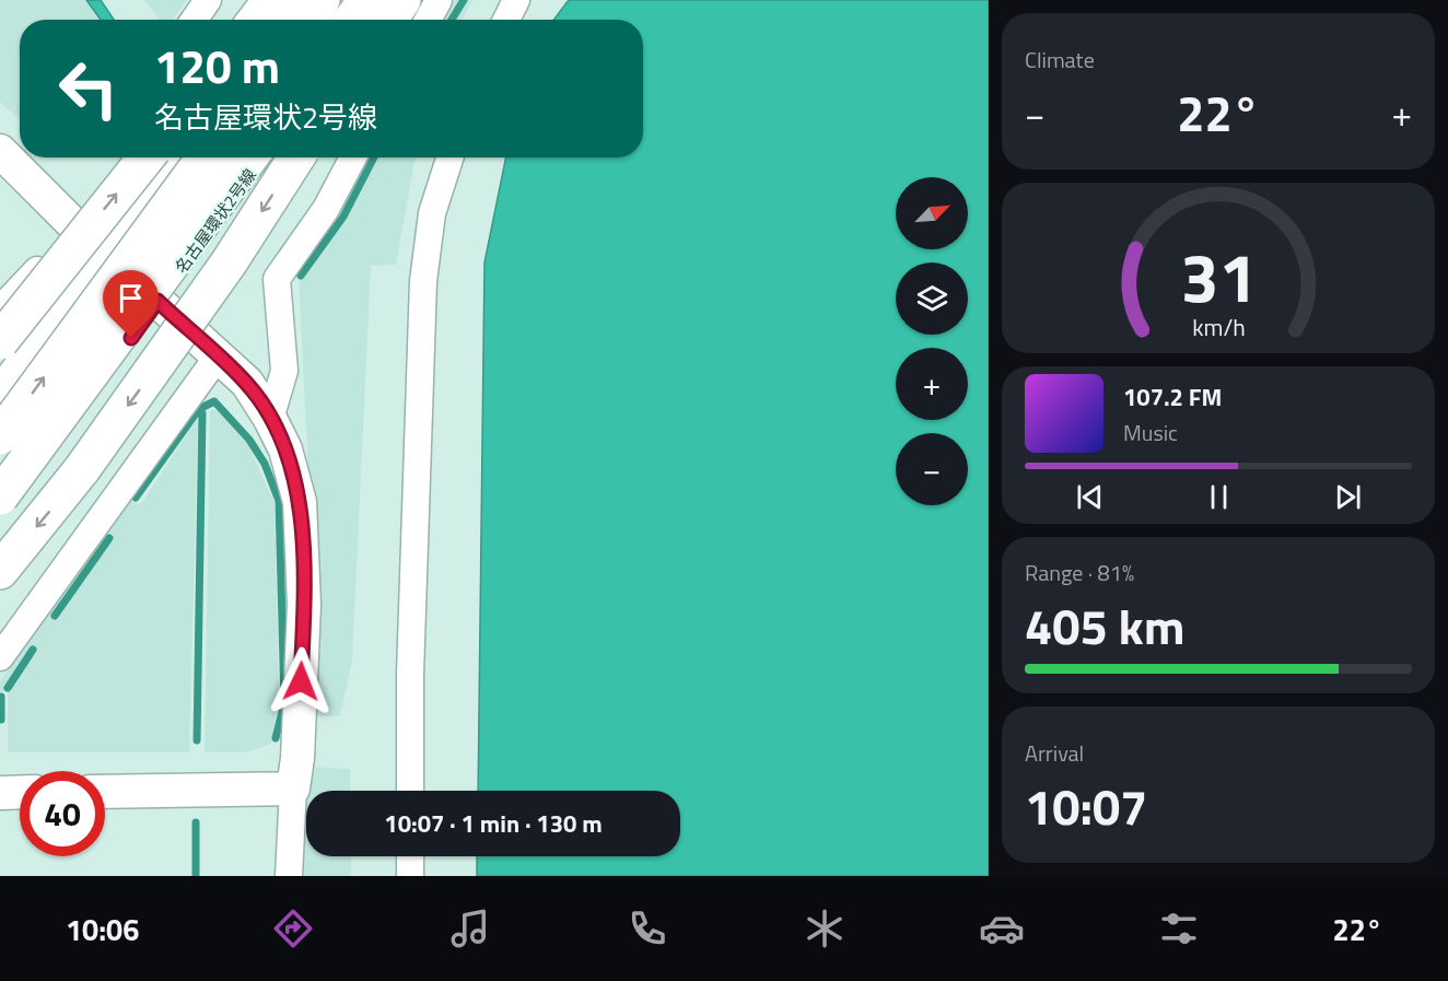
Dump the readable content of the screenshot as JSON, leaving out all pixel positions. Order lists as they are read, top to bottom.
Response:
{
  "streets": {
    "highway": ["名古屋環状2号線"]
  },
  "north": "top right",
  "page": {
    "tile": [
      "Climate",
      ["Range · 81%", "405 km"],
      ["Arrival", "10:07"]
    ],
    "turn": ["120 m", "名古屋環状2号線"],
    "heat": ["−", "22°", "+"],
    "map_buttons": ["+", "−"],
    "song": ["107.2 FM", "Music"],
    "limit": "40",
    "trip": "10:07 · 1 min · 130 m",
    "tabs": ["10:06", "22°"],
    "gauge": ["31", "km/h"]
  }
}
